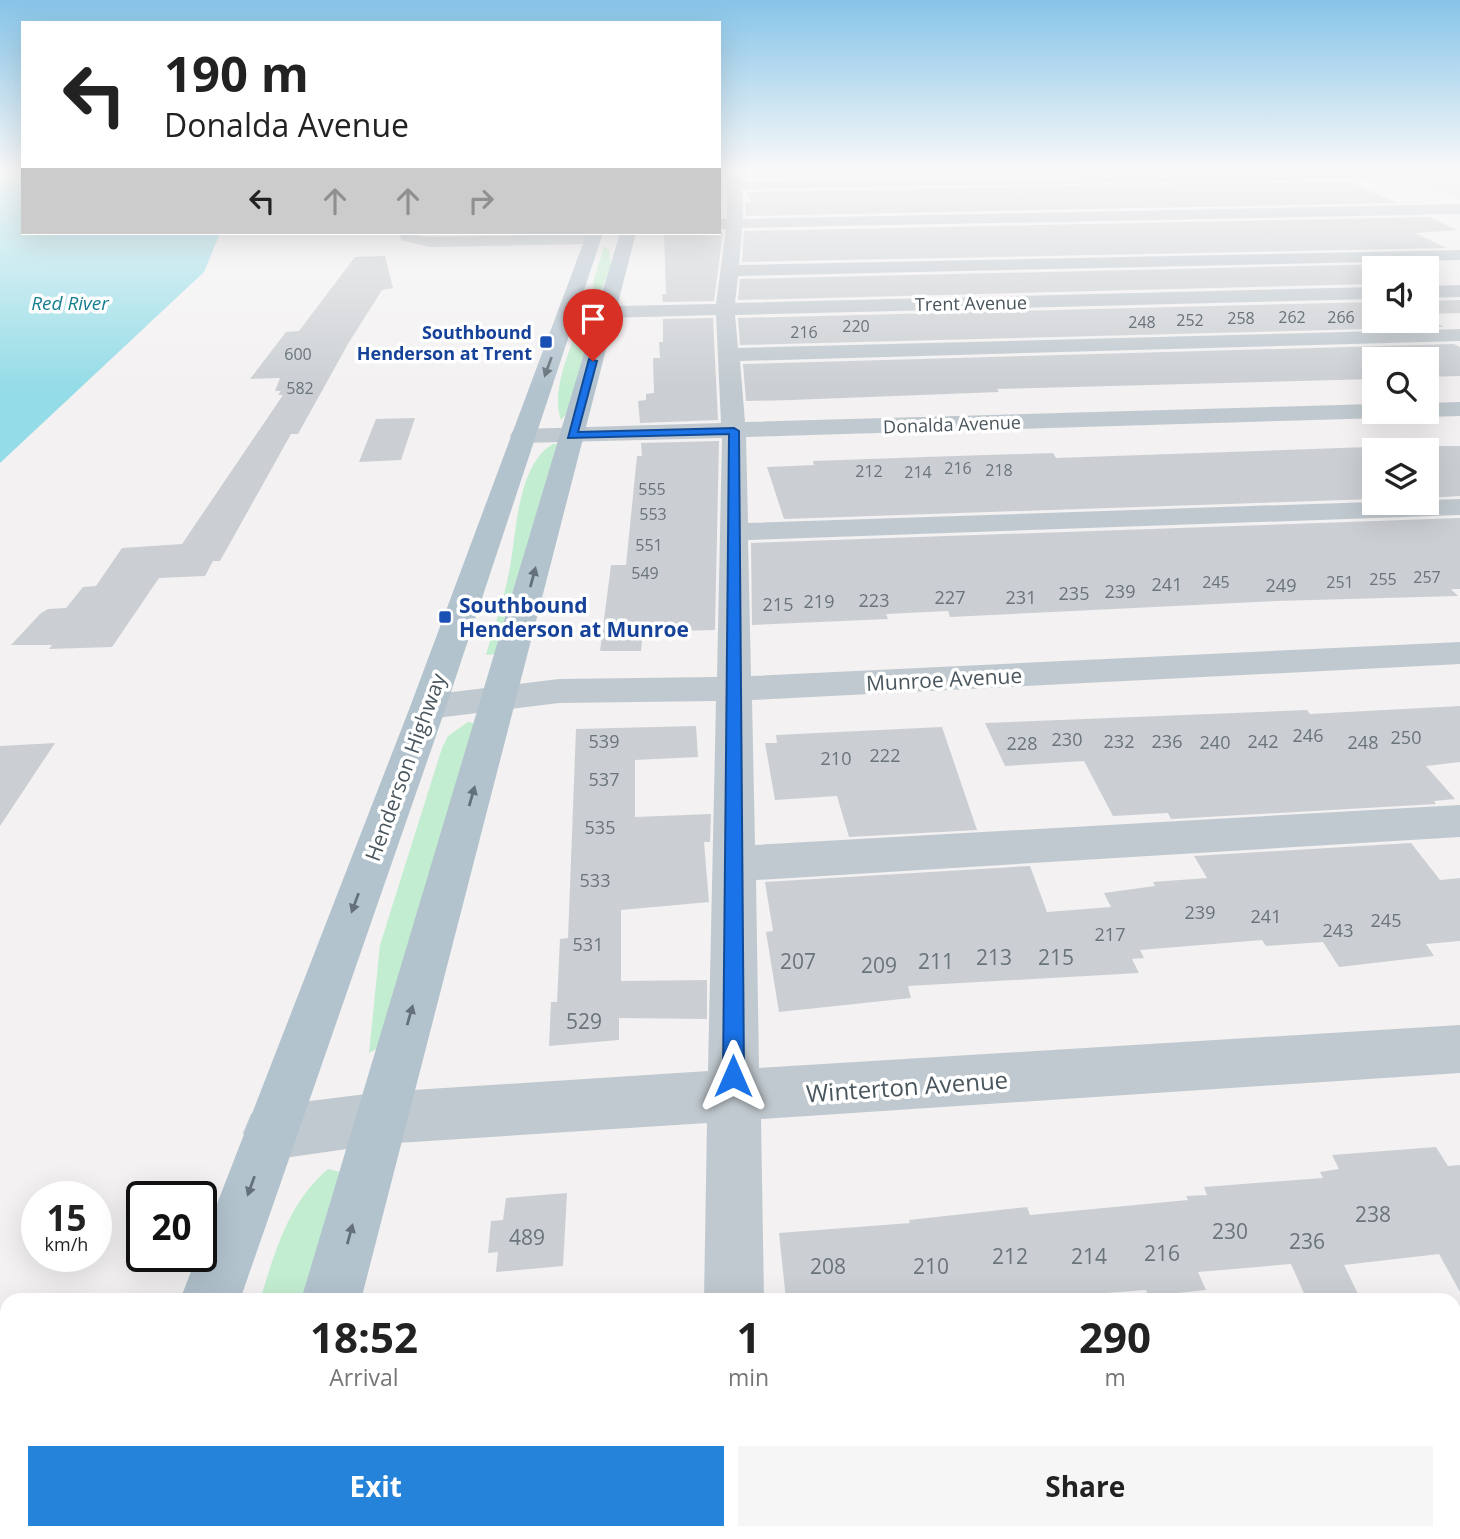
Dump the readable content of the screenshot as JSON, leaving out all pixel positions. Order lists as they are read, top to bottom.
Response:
{
  "streets": {
    "main road": ["Henderson Highway"],
    "street": [
      "Trent Avenue",
      "Donalda Avenue",
      "Munroe Avenue",
      "Winterton Avenue"
    ]
  },
  "crossings": [
    ["Trent Avenue", "Henderson Highway"],
    ["Donalda Avenue", "Henderson Highway"],
    ["Munroe Avenue", "Henderson Highway"],
    ["Henderson Highway", "Winterton Avenue"]
  ],
  "water": ["Red River"],
  "places": {
    "transit": ["Southbound Henderson at Trent", "Southbound Henderson at Munroe"]
  },
  "house_numbers": [
    "262",
    "266",
    "258",
    "252",
    "248",
    "220",
    "216",
    "600",
    "582",
    "216",
    "218",
    "212",
    "214",
    "555",
    "553",
    "551",
    "549",
    "257",
    "255",
    "245",
    "251",
    "241",
    "249",
    "239",
    "235",
    "227",
    "231",
    "223",
    "219",
    "215",
    "246",
    "250",
    "230",
    "539",
    "232",
    "236",
    "242",
    "240",
    "248",
    "228",
    "222",
    "210",
    "537",
    "535",
    "533",
    "239",
    "241",
    "245",
    "243",
    "217",
    "531",
    "213",
    "215",
    "207",
    "211",
    "209",
    "529",
    "238",
    "230",
    "489",
    "236",
    "216",
    "212",
    "214",
    "208",
    "210"
  ],
  "page": {
    "turn": ["190 m", "Donalda Avenue"],
    "speed": "15 km/h",
    "limit": "20",
    "eta": [
      "18:52",
      "Arrival",
      "1",
      "min",
      "290",
      "m"
    ],
    "buttons": ["Exit", "Share"]
  }
}
